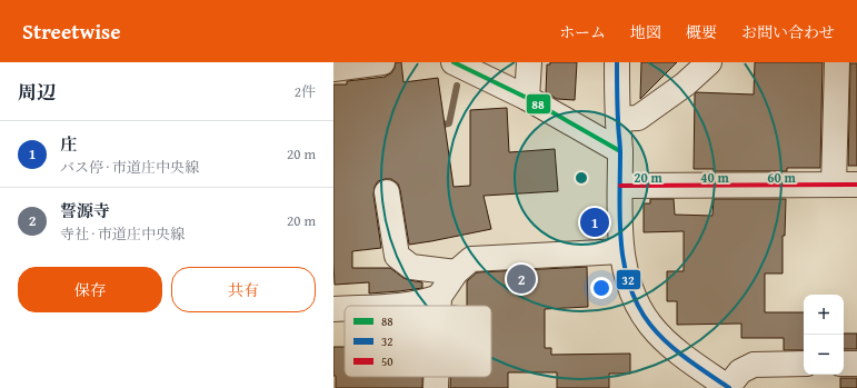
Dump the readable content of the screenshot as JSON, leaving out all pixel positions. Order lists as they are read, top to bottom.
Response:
{
  "lines": ["transit line 88", "transit line 32", "transit line 50"],
  "legend": ["88", "32", "50"],
  "page": {
    "header": "Streetwise",
    "nav": [
      "ホーム",
      "地図",
      "概要",
      "お問い合わせ"
    ],
    "heading": ["周辺", "2件"],
    "list": [
      {
        "mark": "1",
        "name": "庄",
        "note": "バス停 · 市道庄中央線",
        "value": "20 m"
      },
      {
        "mark": "2",
        "name": "誓源寺",
        "note": "寺社 · 市道庄中央線",
        "value": "20 m"
      }
    ],
    "pins": ["1", "2"],
    "buttons": ["保存", "共有"],
    "map_buttons": ["+", "−"]
  },
  "rings": ["20 m", "40 m", "60 m"]
}
